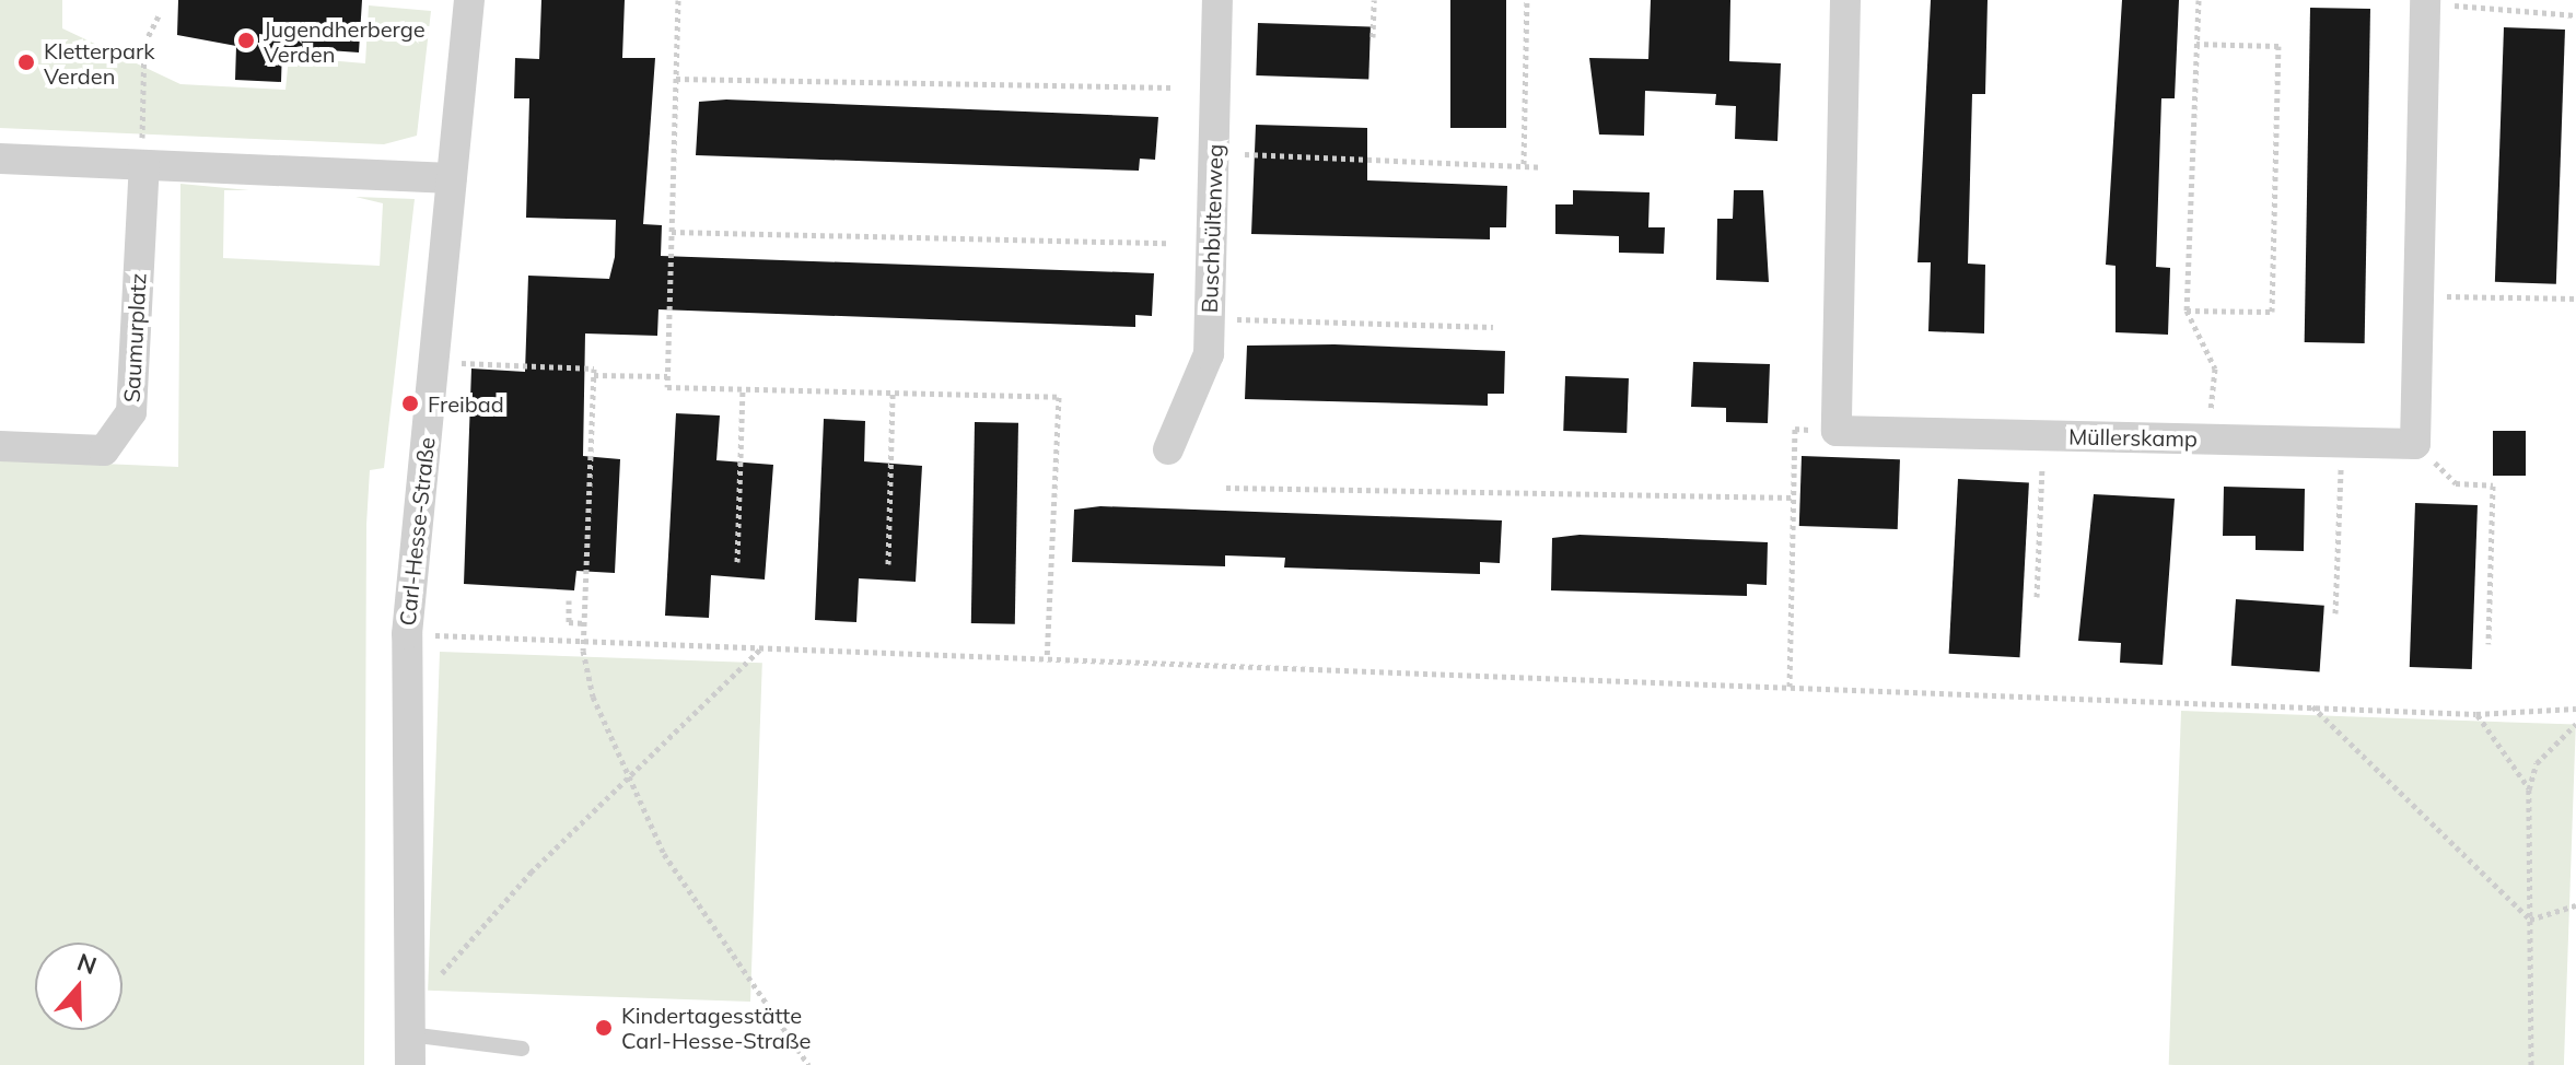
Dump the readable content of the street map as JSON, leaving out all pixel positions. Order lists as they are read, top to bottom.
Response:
{
  "streets": {
    "street": [
      "Buschbültenweg",
      "Saumurplatz",
      "Müllerskamp",
      "Carl-Hesse-Straße"
    ]
  },
  "places": [
    "Jugendherberge Verden",
    "Kletterpark Verden",
    "Freibad",
    "Kindertagesstätte Carl-Hesse-Straße"
  ],
  "north": "top"
}
